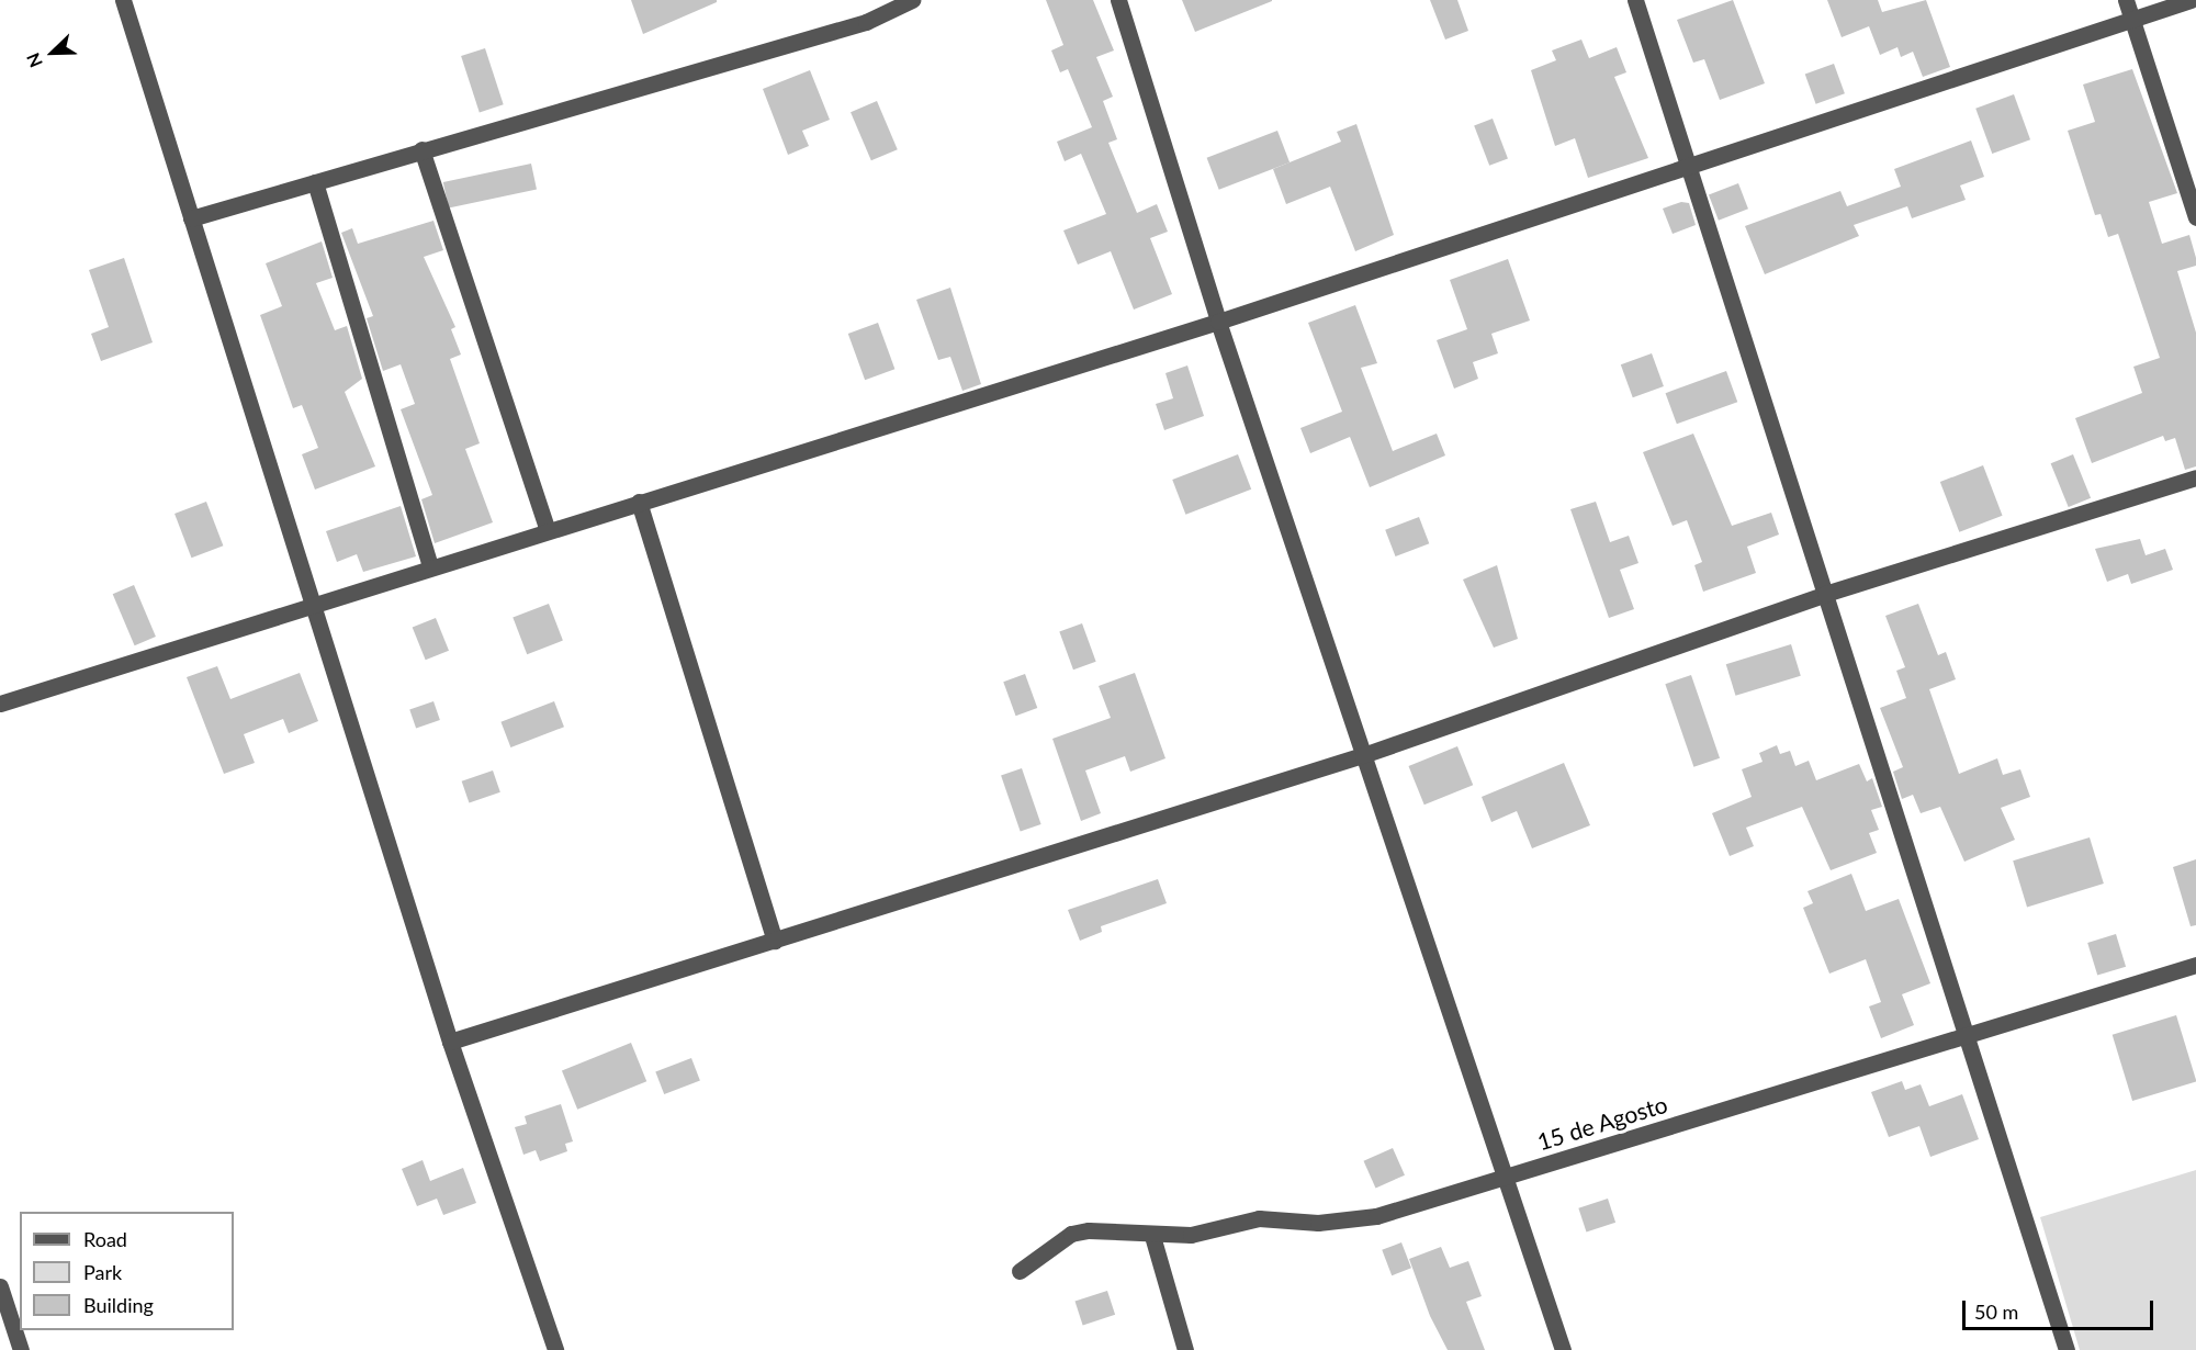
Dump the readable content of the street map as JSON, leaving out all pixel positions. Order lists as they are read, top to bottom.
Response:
{
  "streets": {
    "street": ["15 de Agosto"]
  },
  "legend": ["Road", "Park", "Building"],
  "scale_bar": "50 m",
  "north": "bottom left"
}
